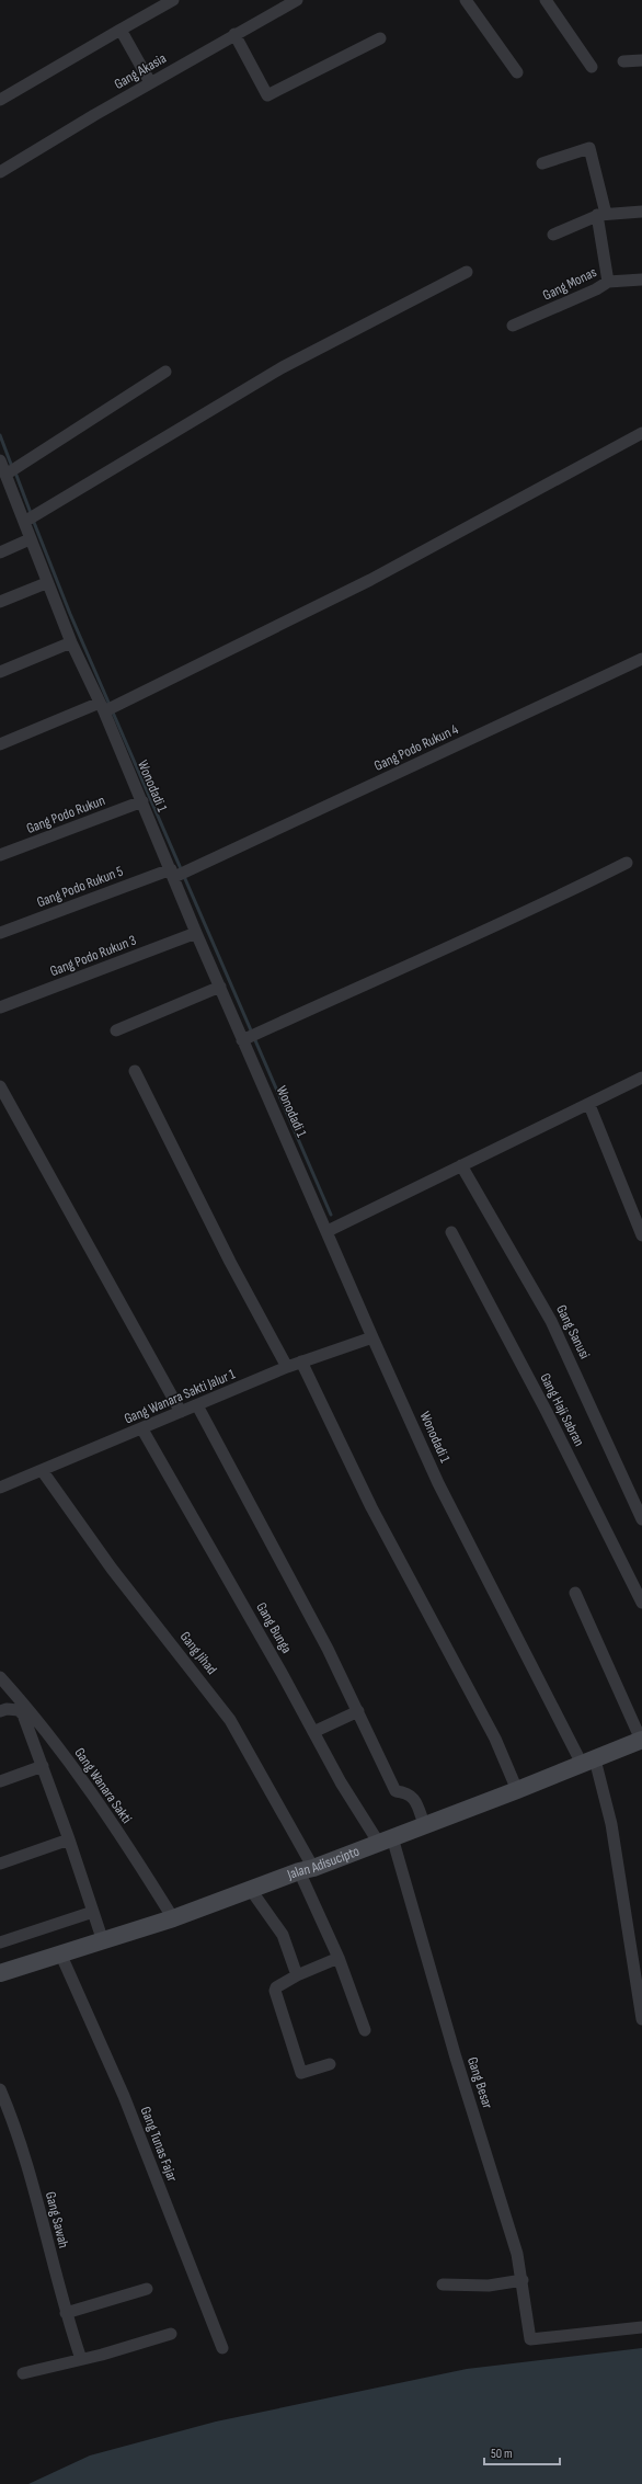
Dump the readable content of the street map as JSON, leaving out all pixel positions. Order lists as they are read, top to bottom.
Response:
{
  "streets": {
    "main road": ["Jalan Adisucipto"],
    "street": [
      "Gang Akasia",
      "Gang Monas",
      "Gang Podo Rukun 4",
      "Wonodadi 1",
      "Gang Podo Rukun",
      "Gang Podo Rukun 5",
      "Gang Podo Rukun 3",
      "Gang Sanusi",
      "Gang Wanara Sakti Jalur 1",
      "Gang Haji Sabran",
      "Gang Bunga",
      "Gang Jihad",
      "Gang Wanara Sakti",
      "Gang Besar",
      "Gang Tunas Fajar",
      "Gang Sawah"
    ]
  },
  "crossings": [
    ["Gang Podo Rukun 4", "Wonodadi 1"],
    ["Gang Podo Rukun 4", "Gang Podo Rukun 5"],
    ["Wonodadi 1", "Gang Podo Rukun"],
    ["Wonodadi 1", "Gang Podo Rukun 5"],
    ["Wonodadi 1", "Gang Podo Rukun 3"],
    ["Wonodadi 1", "Gang Wanara Sakti Jalur 1"],
    ["Wonodadi 1", "Jalan Adisucipto"],
    ["Gang Wanara Sakti Jalur 1", "Gang Bunga"],
    ["Gang Wanara Sakti Jalur 1", "Gang Jihad"],
    ["Gang Bunga", "Jalan Adisucipto"],
    ["Gang Bunga", "Gang Besar"],
    ["Gang Jihad", "Jalan Adisucipto"],
    ["Gang Wanara Sakti", "Jalan Adisucipto"],
    ["Jalan Adisucipto", "Gang Besar"],
    ["Jalan Adisucipto", "Gang Tunas Fajar"]
  ],
  "scale_bar": "50 m"
}
